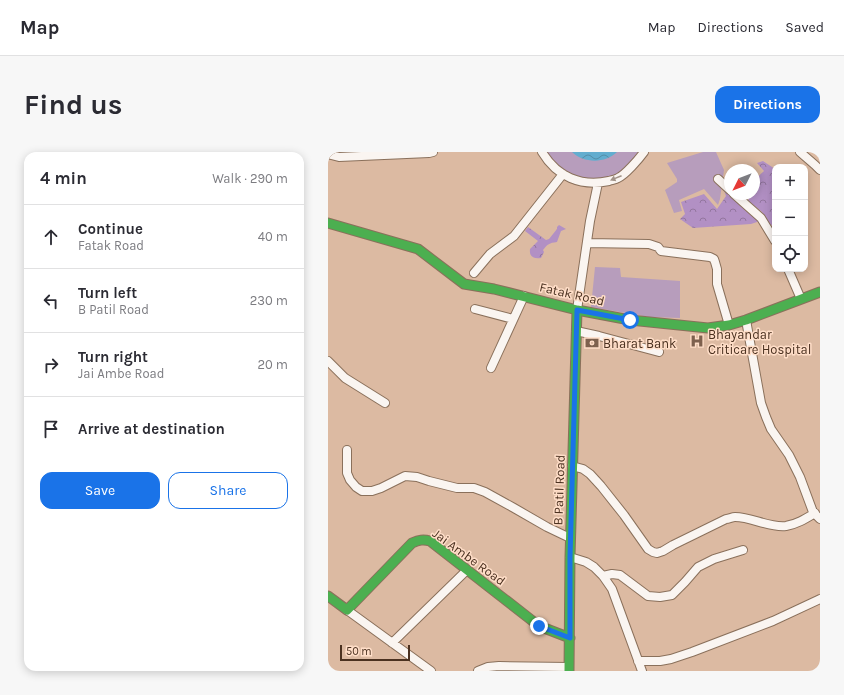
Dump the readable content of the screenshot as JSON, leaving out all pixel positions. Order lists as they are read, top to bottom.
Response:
{
  "streets": {
    "main road": ["Fatak Road", "B Patil Road", "Jai Ambe Road"]
  },
  "crossings": [
    ["Fatak Road", "B Patil Road"],
    ["B Patil Road", "Jai Ambe Road"]
  ],
  "places": {
    "hospital": ["Bhayandar Criticare Hospital"],
    "bank": ["Bharat Bank"]
  },
  "scale_bar": "50 m",
  "north": "bottom left",
  "page": {
    "header": "Map",
    "nav": ["Map", "Directions", "Saved"],
    "buttons": [
      "Directions",
      ["Save", "Share"]
    ],
    "title": "Find us",
    "heading": ["4 min", "Walk · 290 m"],
    "map_buttons": ["+", "−"],
    "list": [
      ["Continue", "Fatak Road", "40 m"],
      ["Turn left", "B Patil Road", "230 m"],
      ["Turn right", "Jai Ambe Road", "20 m"],
      "Arrive at destination"
    ],
    "scale": "50 m"
  }
}
